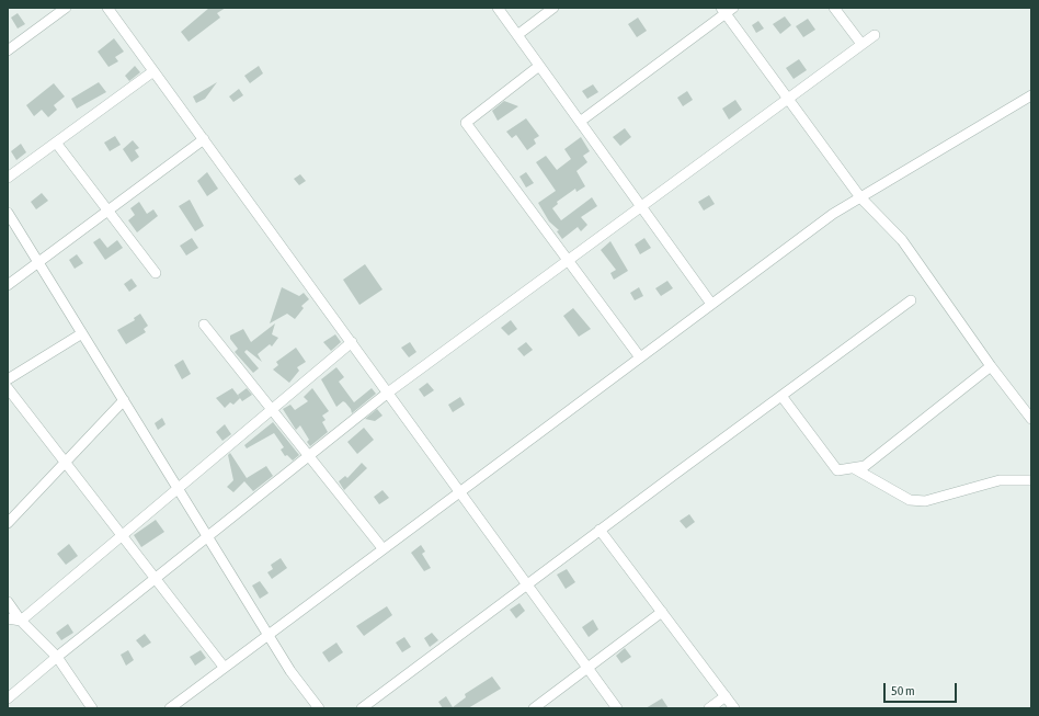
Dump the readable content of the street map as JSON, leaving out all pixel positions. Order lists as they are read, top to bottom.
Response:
{
  "scale_bar": "50 m"
}
